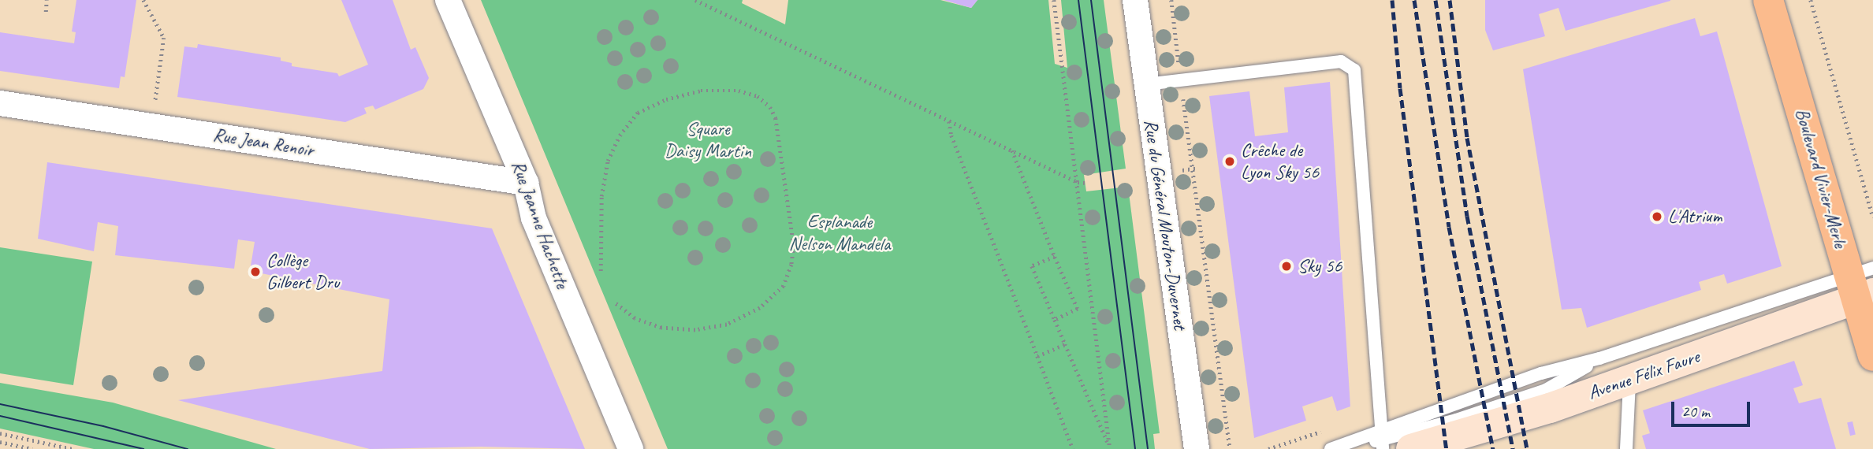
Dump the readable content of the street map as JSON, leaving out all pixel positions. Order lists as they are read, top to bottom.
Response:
{
  "streets": {
    "main road": ["Boulevard Vivier-Merle", "Avenue Félix Faure"],
    "street": ["Rue Jean Renoir", "Rue Jeanne Hachette", "Rue du Général Mouton-Duvernet"]
  },
  "crossings": [
    ["Rue Jean Renoir", "Rue Jeanne Hachette"],
    ["Boulevard Vivier-Merle", "Avenue Félix Faure"]
  ],
  "parks": ["Square Daisy Martin", "Esplanade Nelson Mandela"],
  "places": [
    "Crêche de Lyon Sky 56",
    "L'Atrium",
    "Sky 56",
    "Collège Gilbert Dru"
  ],
  "scale_bar": "20 m"
}
